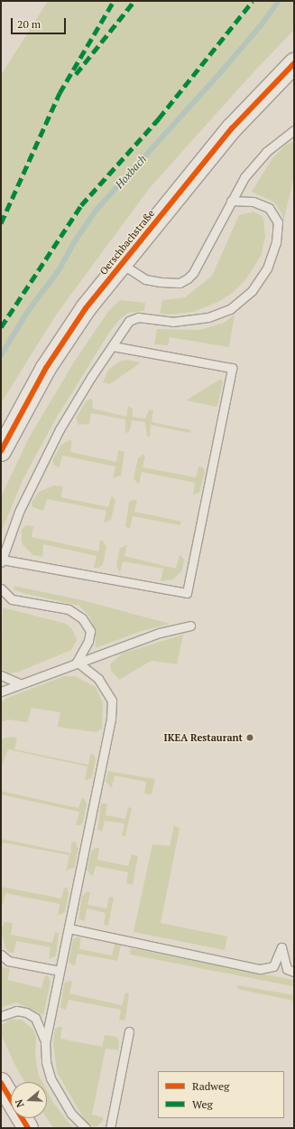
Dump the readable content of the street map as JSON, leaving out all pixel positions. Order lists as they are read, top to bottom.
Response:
{
  "streets": {
    "main road": ["Oerschbachstraße"]
  },
  "water": ["Hoxbach"],
  "places": ["IKEA Restaurant"],
  "legend": ["Radweg", "Weg"],
  "scale_bar": "20 m",
  "north": "left"
}
